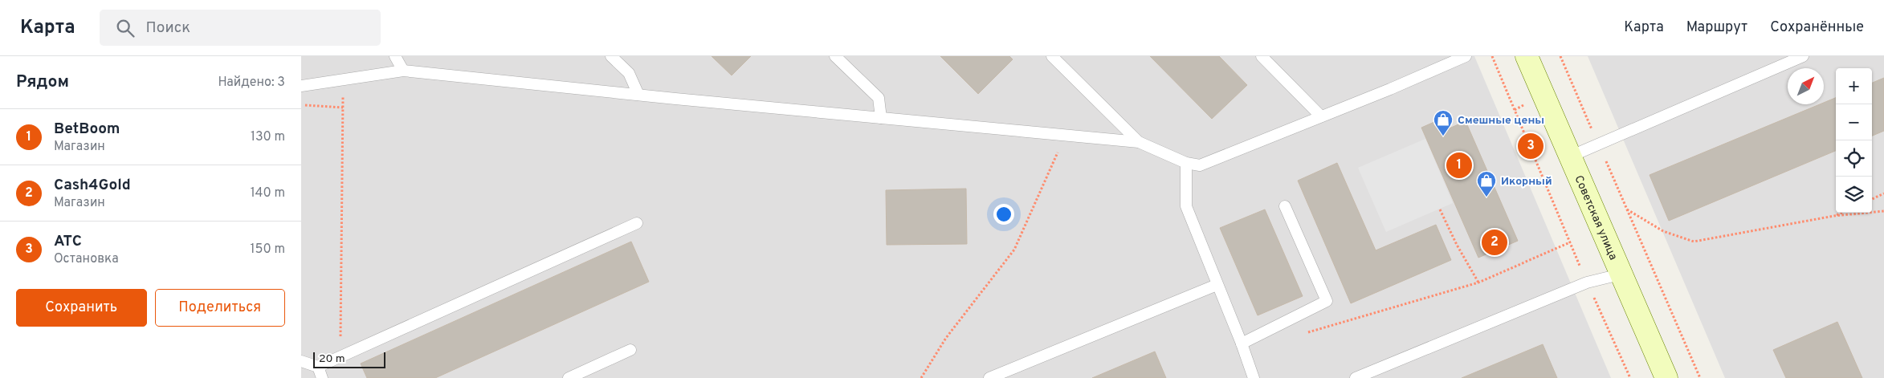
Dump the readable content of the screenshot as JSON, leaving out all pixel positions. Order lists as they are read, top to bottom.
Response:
{
  "streets": {
    "main road": ["Советская улица"]
  },
  "places": {
    "shop": ["Смешные цены", "Икорный"]
  },
  "scale_bar": "20 m",
  "north": "top right",
  "page": {
    "header": "Карта",
    "search": "Поиск",
    "nav": ["Карта", "Маршрут", "Сохранённые"],
    "heading": ["Рядом", "Найдено: 3"],
    "map_buttons": ["+", "−"],
    "list": [
      {
        "mark": "1",
        "name": "BetBoom",
        "note": "Магазин",
        "value": "130 m"
      },
      {
        "mark": "2",
        "name": "Cash4Gold",
        "note": "Магазин",
        "value": "140 m"
      },
      {
        "mark": "3",
        "name": "АТС",
        "note": "Остановка",
        "value": "150 m"
      }
    ],
    "pins": ["3", "1", "2"],
    "buttons": ["Сохранить", "Поделиться"],
    "scale": "20 m"
  }
}
